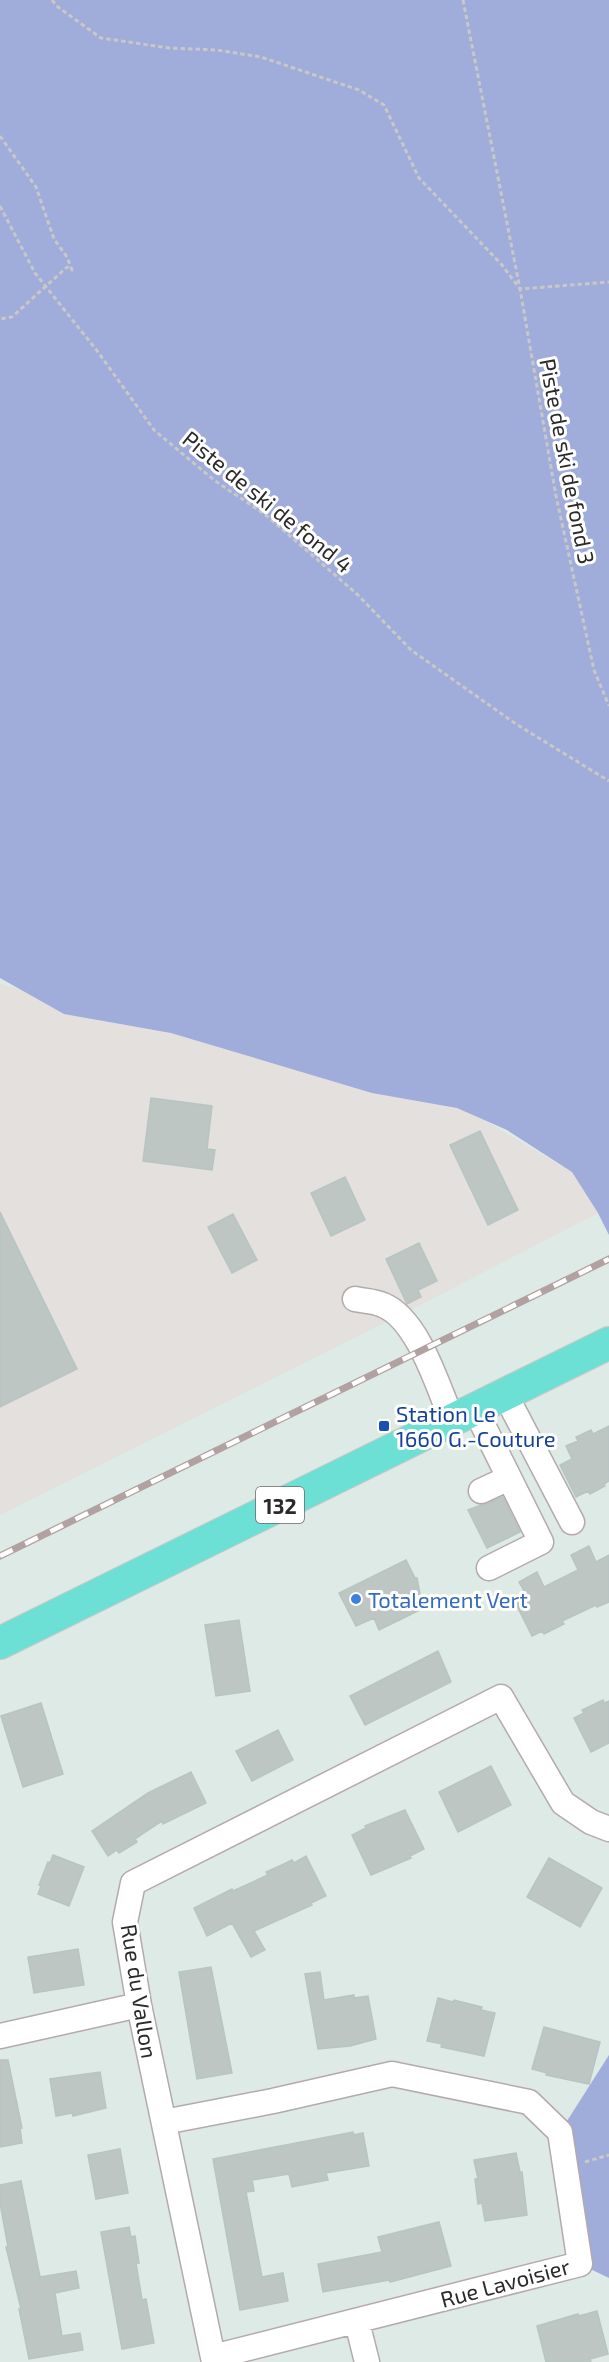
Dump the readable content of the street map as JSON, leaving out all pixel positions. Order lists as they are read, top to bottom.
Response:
{
  "streets": {
    "main road": ["132"],
    "street": ["Rue du Vallon", "Rue Lavoisier"],
    "path": ["Piste de ski de fond 3", "Piste de ski de fond 4"]
  },
  "crossings": [
    ["Rue du Vallon", "Rue Lavoisier"]
  ],
  "places": {
    "transit": ["Station Le 1660 G.-Couture"],
    "other": ["Totalement Vert"]
  }
}
